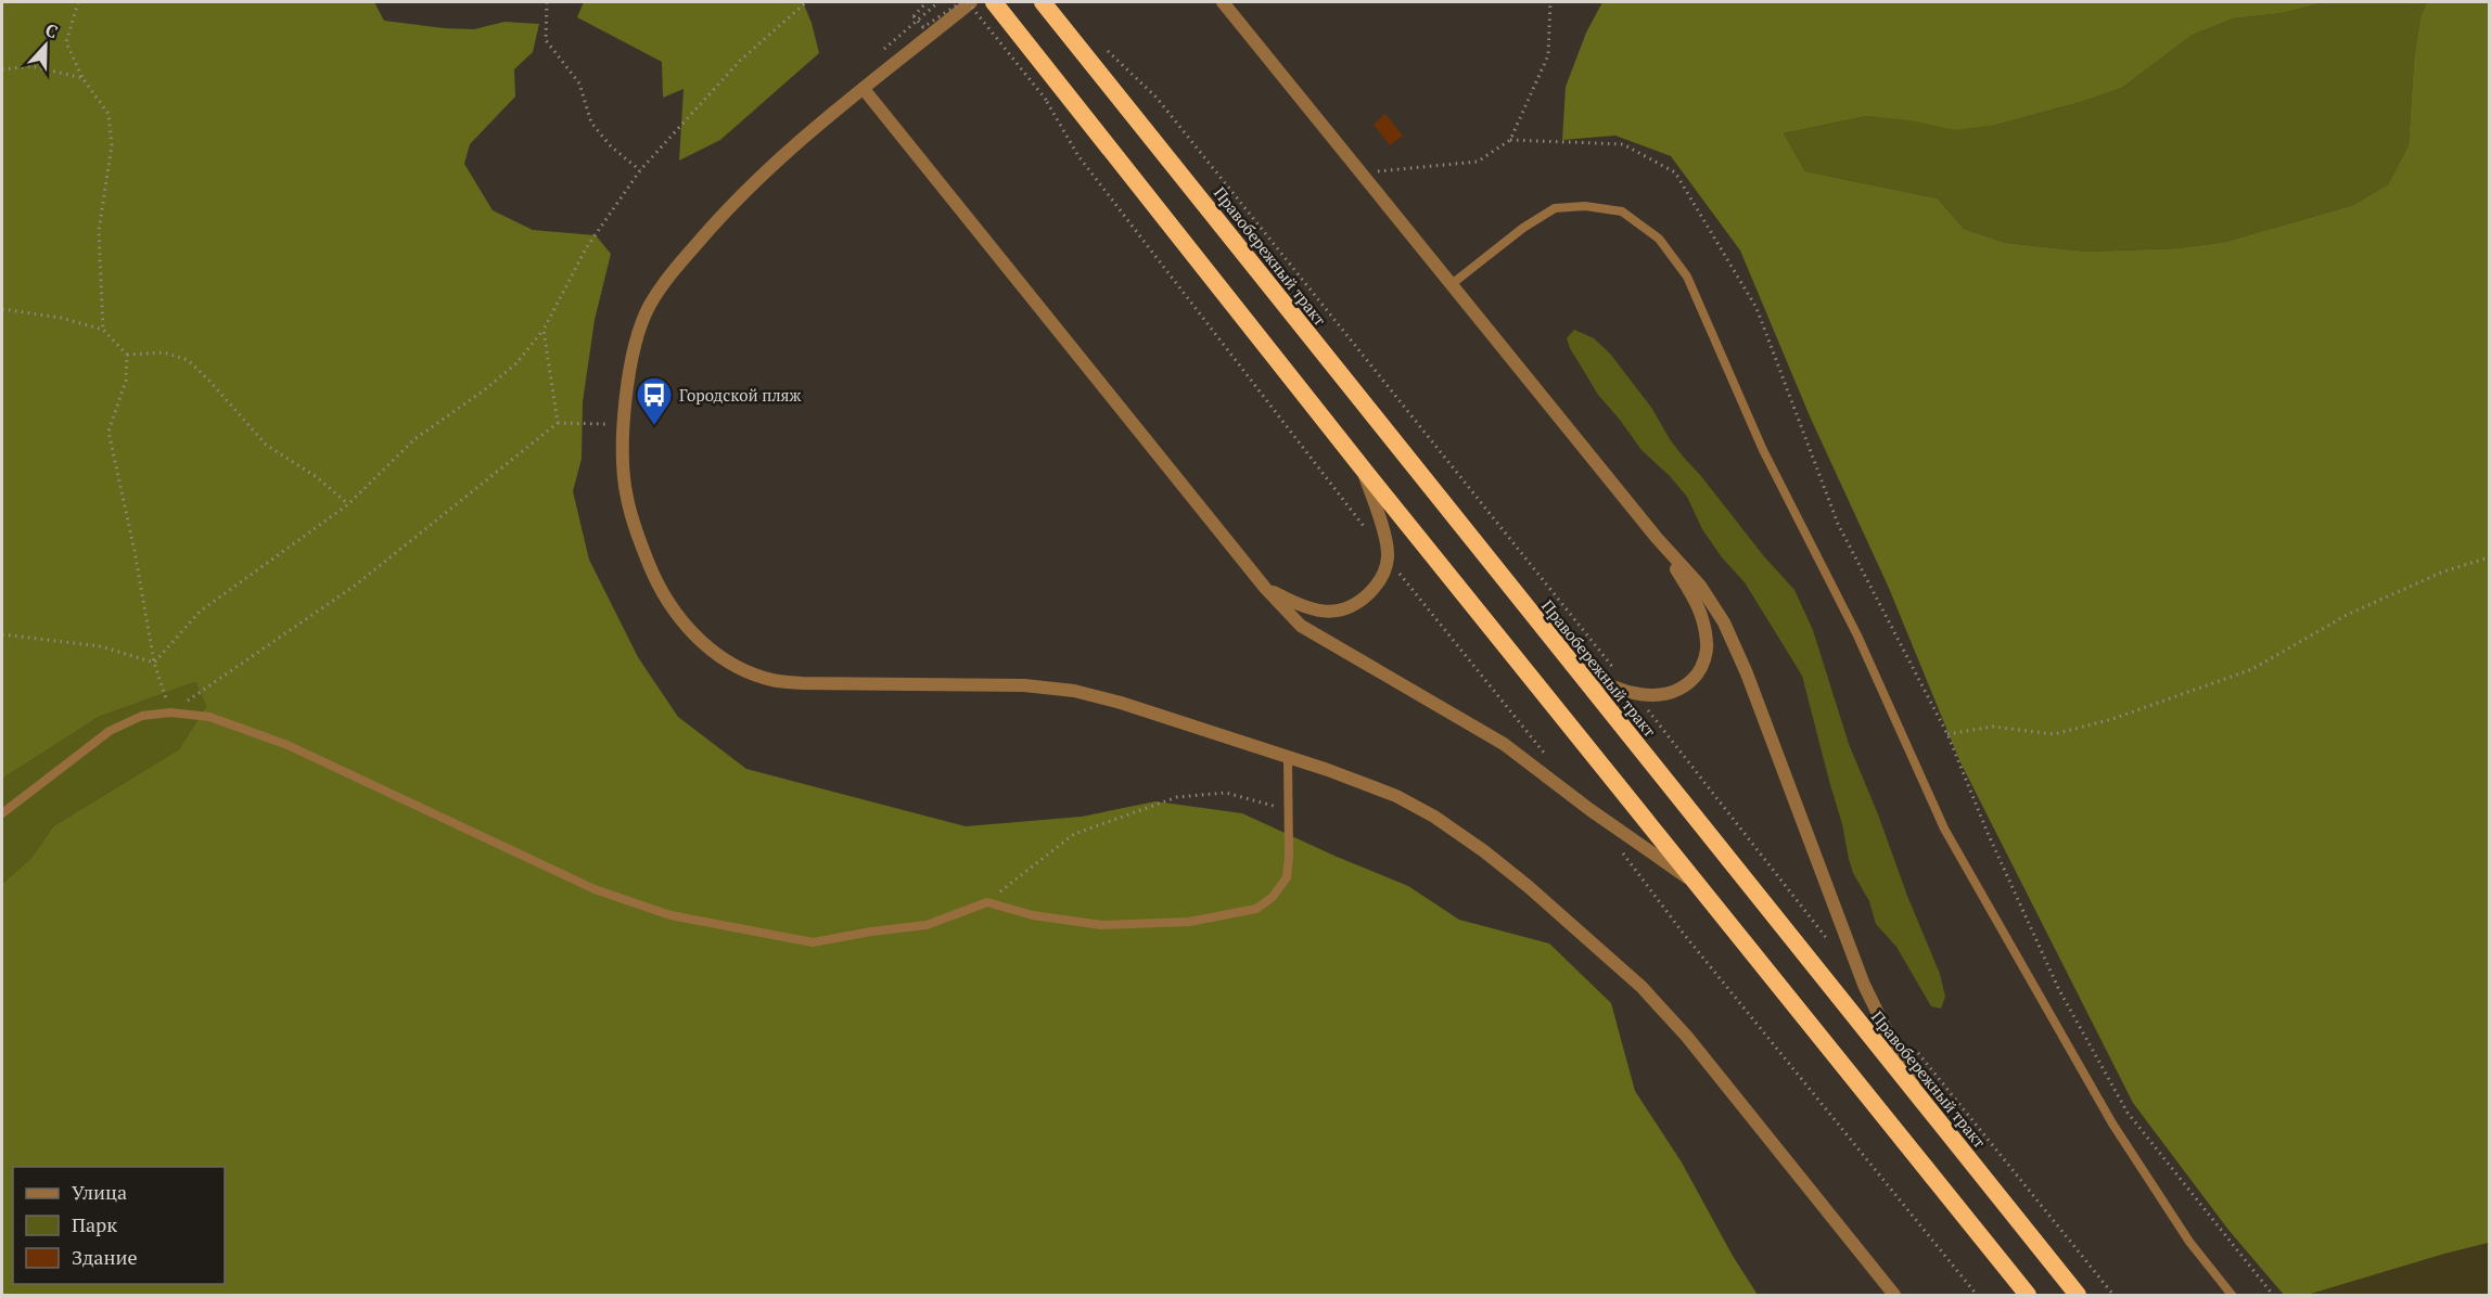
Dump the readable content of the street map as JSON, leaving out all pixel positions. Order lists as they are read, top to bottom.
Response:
{
  "streets": {
    "highway": ["Правобережный тракт"]
  },
  "places": {
    "bus stop": ["Городской пляж"]
  },
  "legend": ["Улица", "Парк", "Здание"],
  "north": "top"
}
